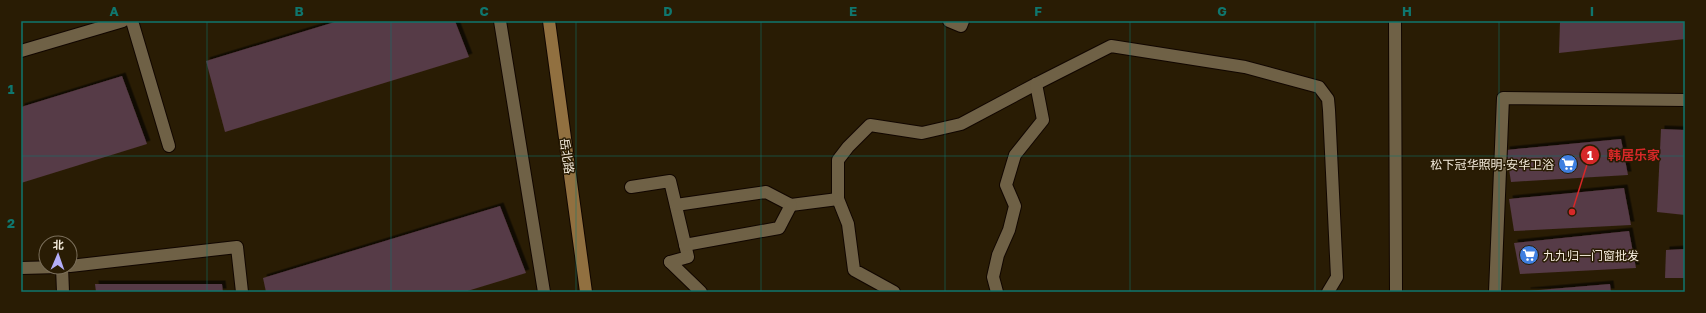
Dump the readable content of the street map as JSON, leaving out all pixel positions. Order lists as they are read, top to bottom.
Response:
{
  "streets": {
    "street": ["岳北路"]
  },
  "places": {
    "supermarket": ["松下冠华照明·安华卫浴", "九九归一门窗批发"],
    "other": ["韩居乐家"]
  },
  "north": "top",
  "grid": {
    "columns": [
      "A",
      "B",
      "C",
      "D",
      "E",
      "F",
      "G",
      "H",
      "I"
    ],
    "rows": ["1", "2"]
  }
}
